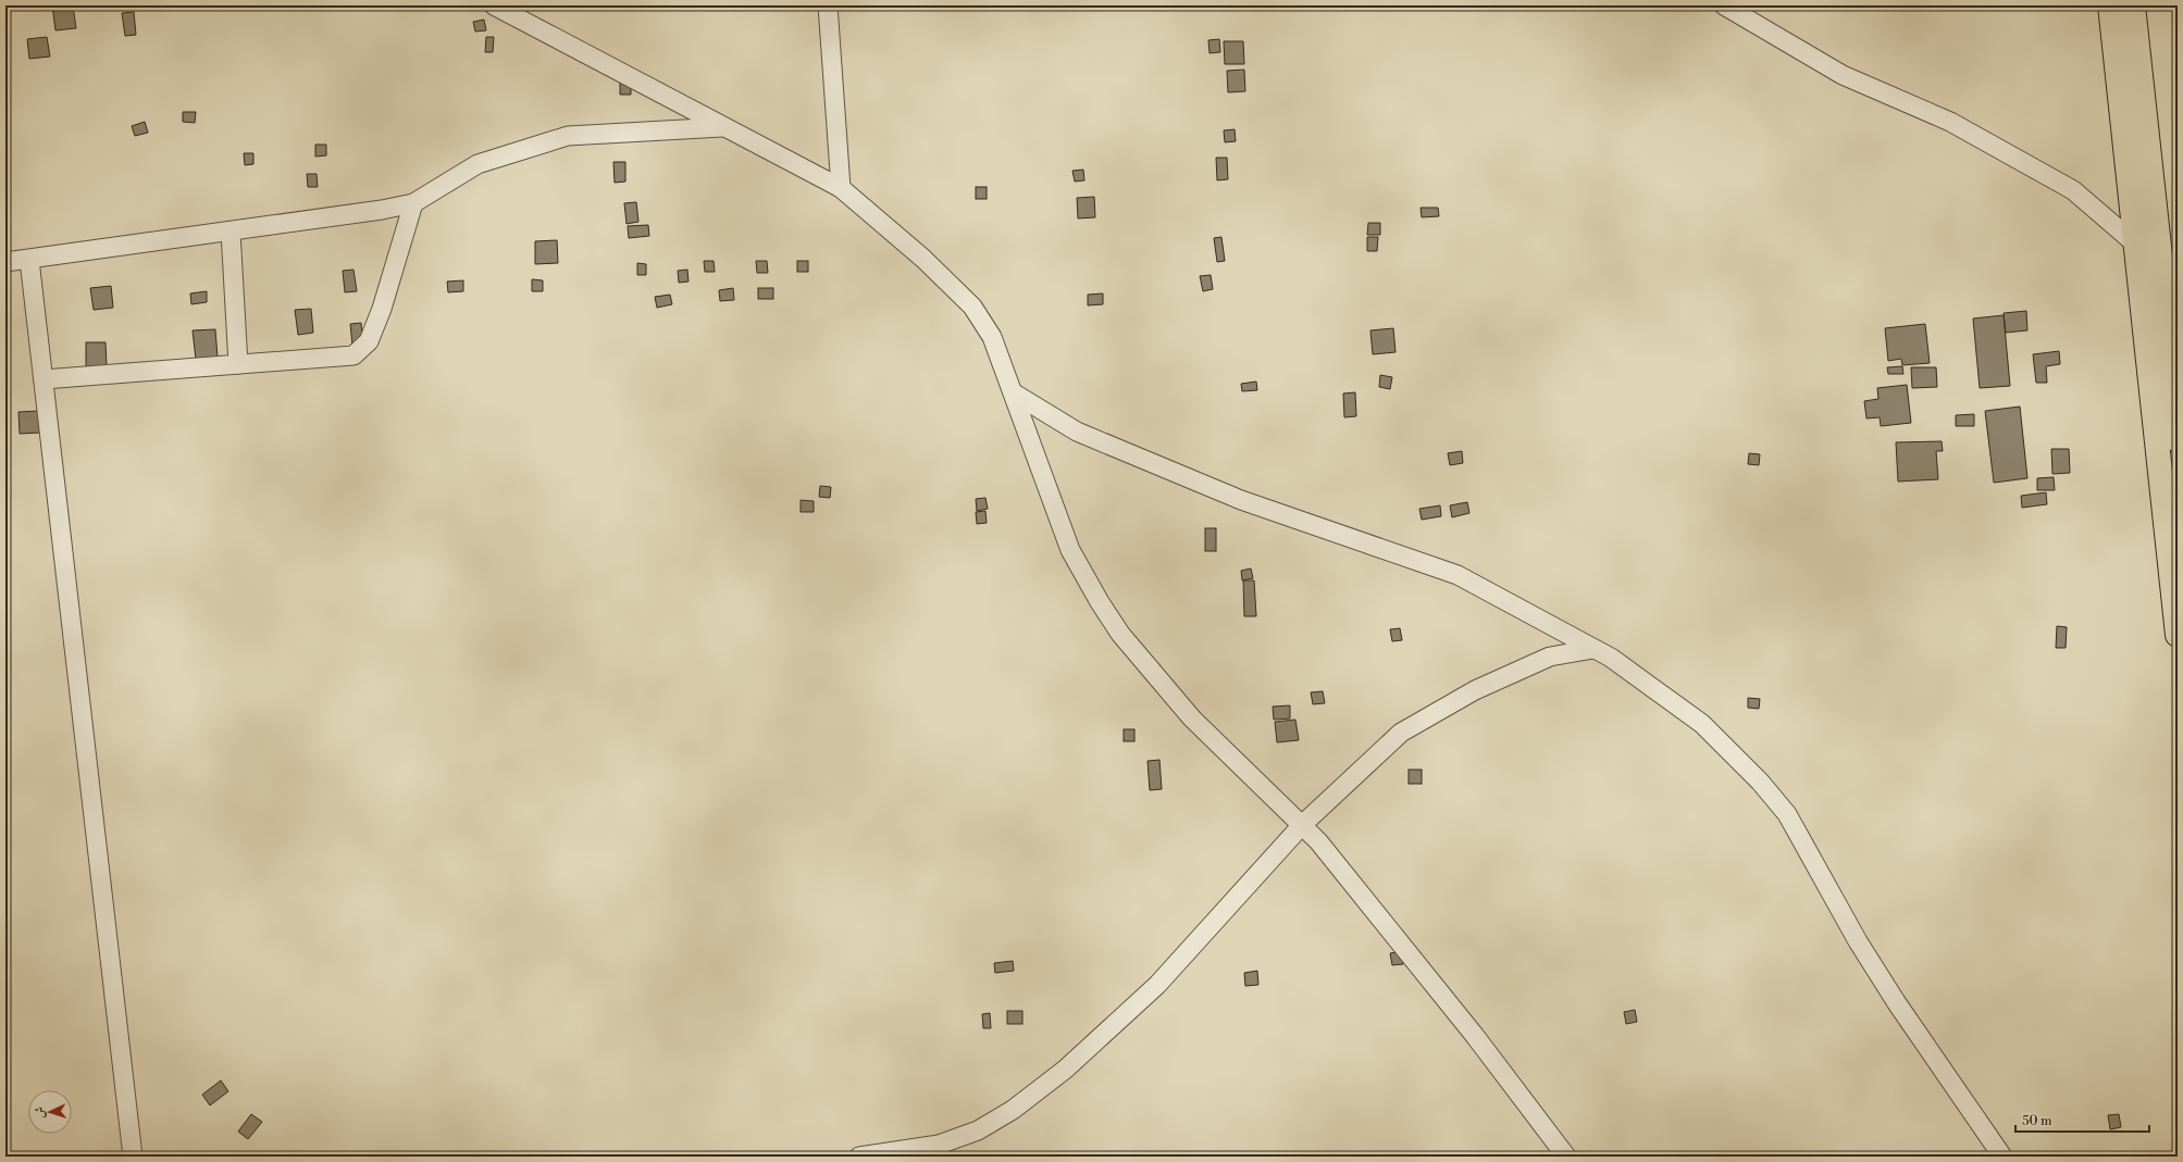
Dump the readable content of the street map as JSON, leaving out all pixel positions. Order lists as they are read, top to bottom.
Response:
{
  "scale_bar": "50 m",
  "north": "left"
}
